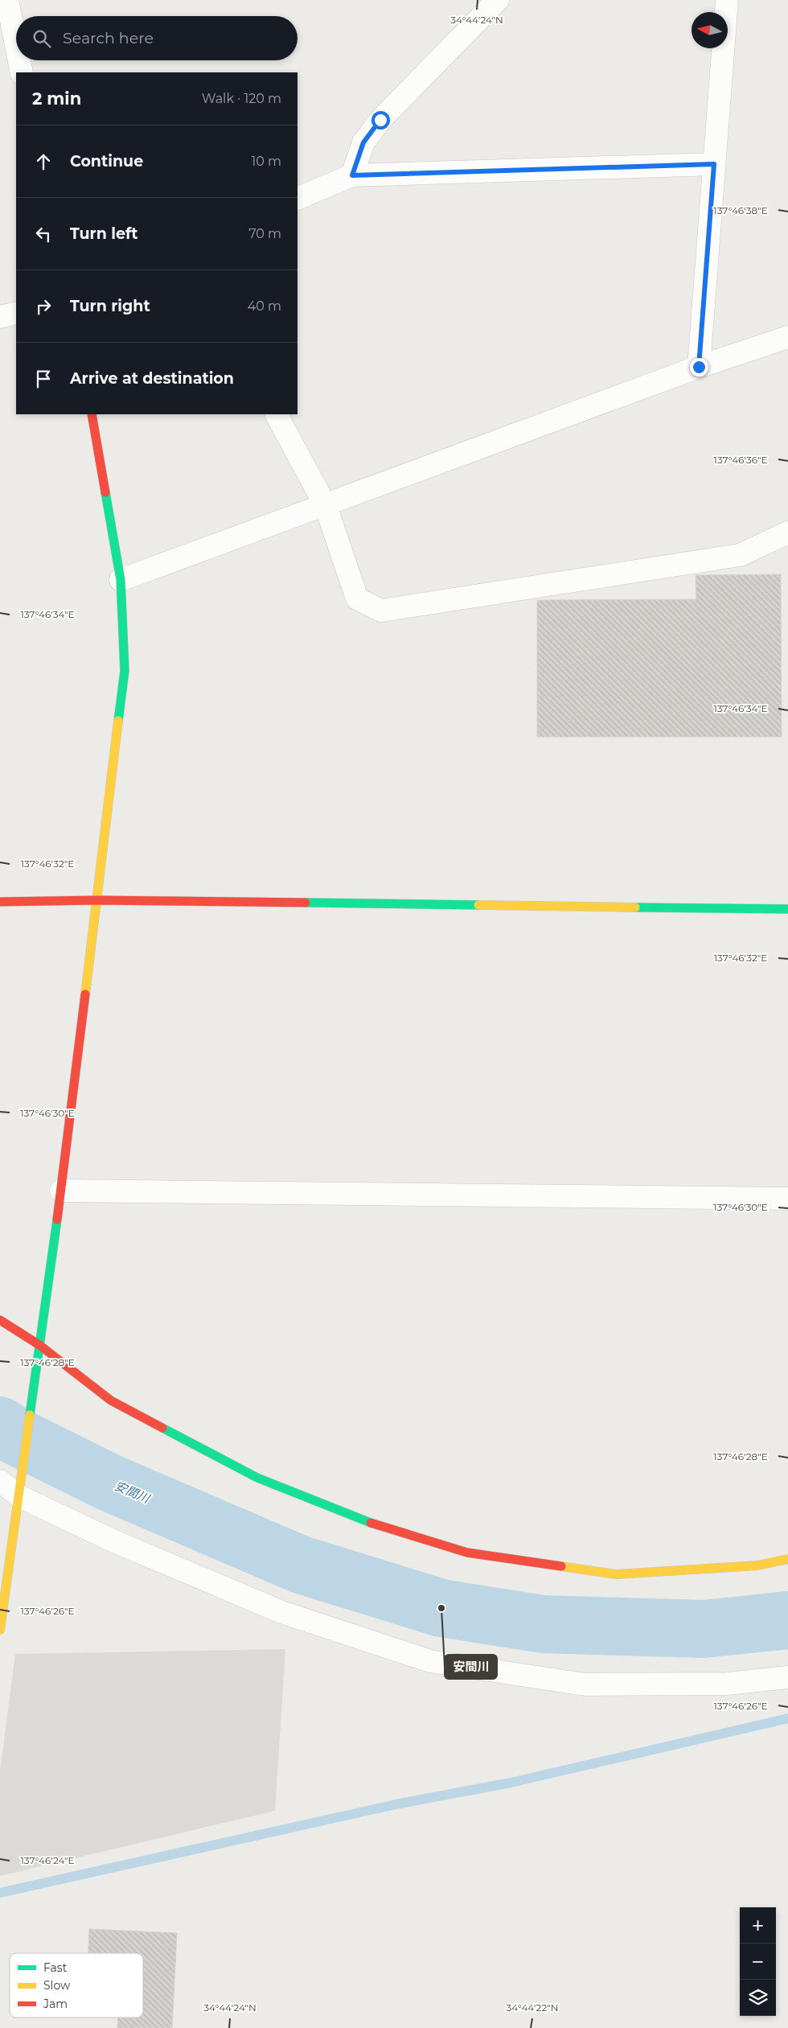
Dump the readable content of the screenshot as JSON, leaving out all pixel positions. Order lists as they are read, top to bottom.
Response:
{
  "water": ["安間川"],
  "places": ["安間川"],
  "legend": ["Fast", "Slow", "Jam"],
  "north": "left",
  "page": {
    "search": "Search here",
    "heading": ["2 min", "Walk · 120 m"],
    "list": [
      ["Continue", "10 m"],
      ["Turn left", "70 m"],
      ["Turn right", "40 m"],
      "Arrive at destination"
    ],
    "map_buttons": ["+", "−"]
  },
  "coordinates": [
    "34°44'24\"N",
    "137°46'38\"E",
    "137°46'36\"E",
    "137°46'34\"E",
    "137°46'32\"E",
    "137°46'30\"E",
    "137°46'28\"E",
    "137°46'26\"E",
    "137°46'24\"E",
    "34°44'22\"N"
  ]
}
